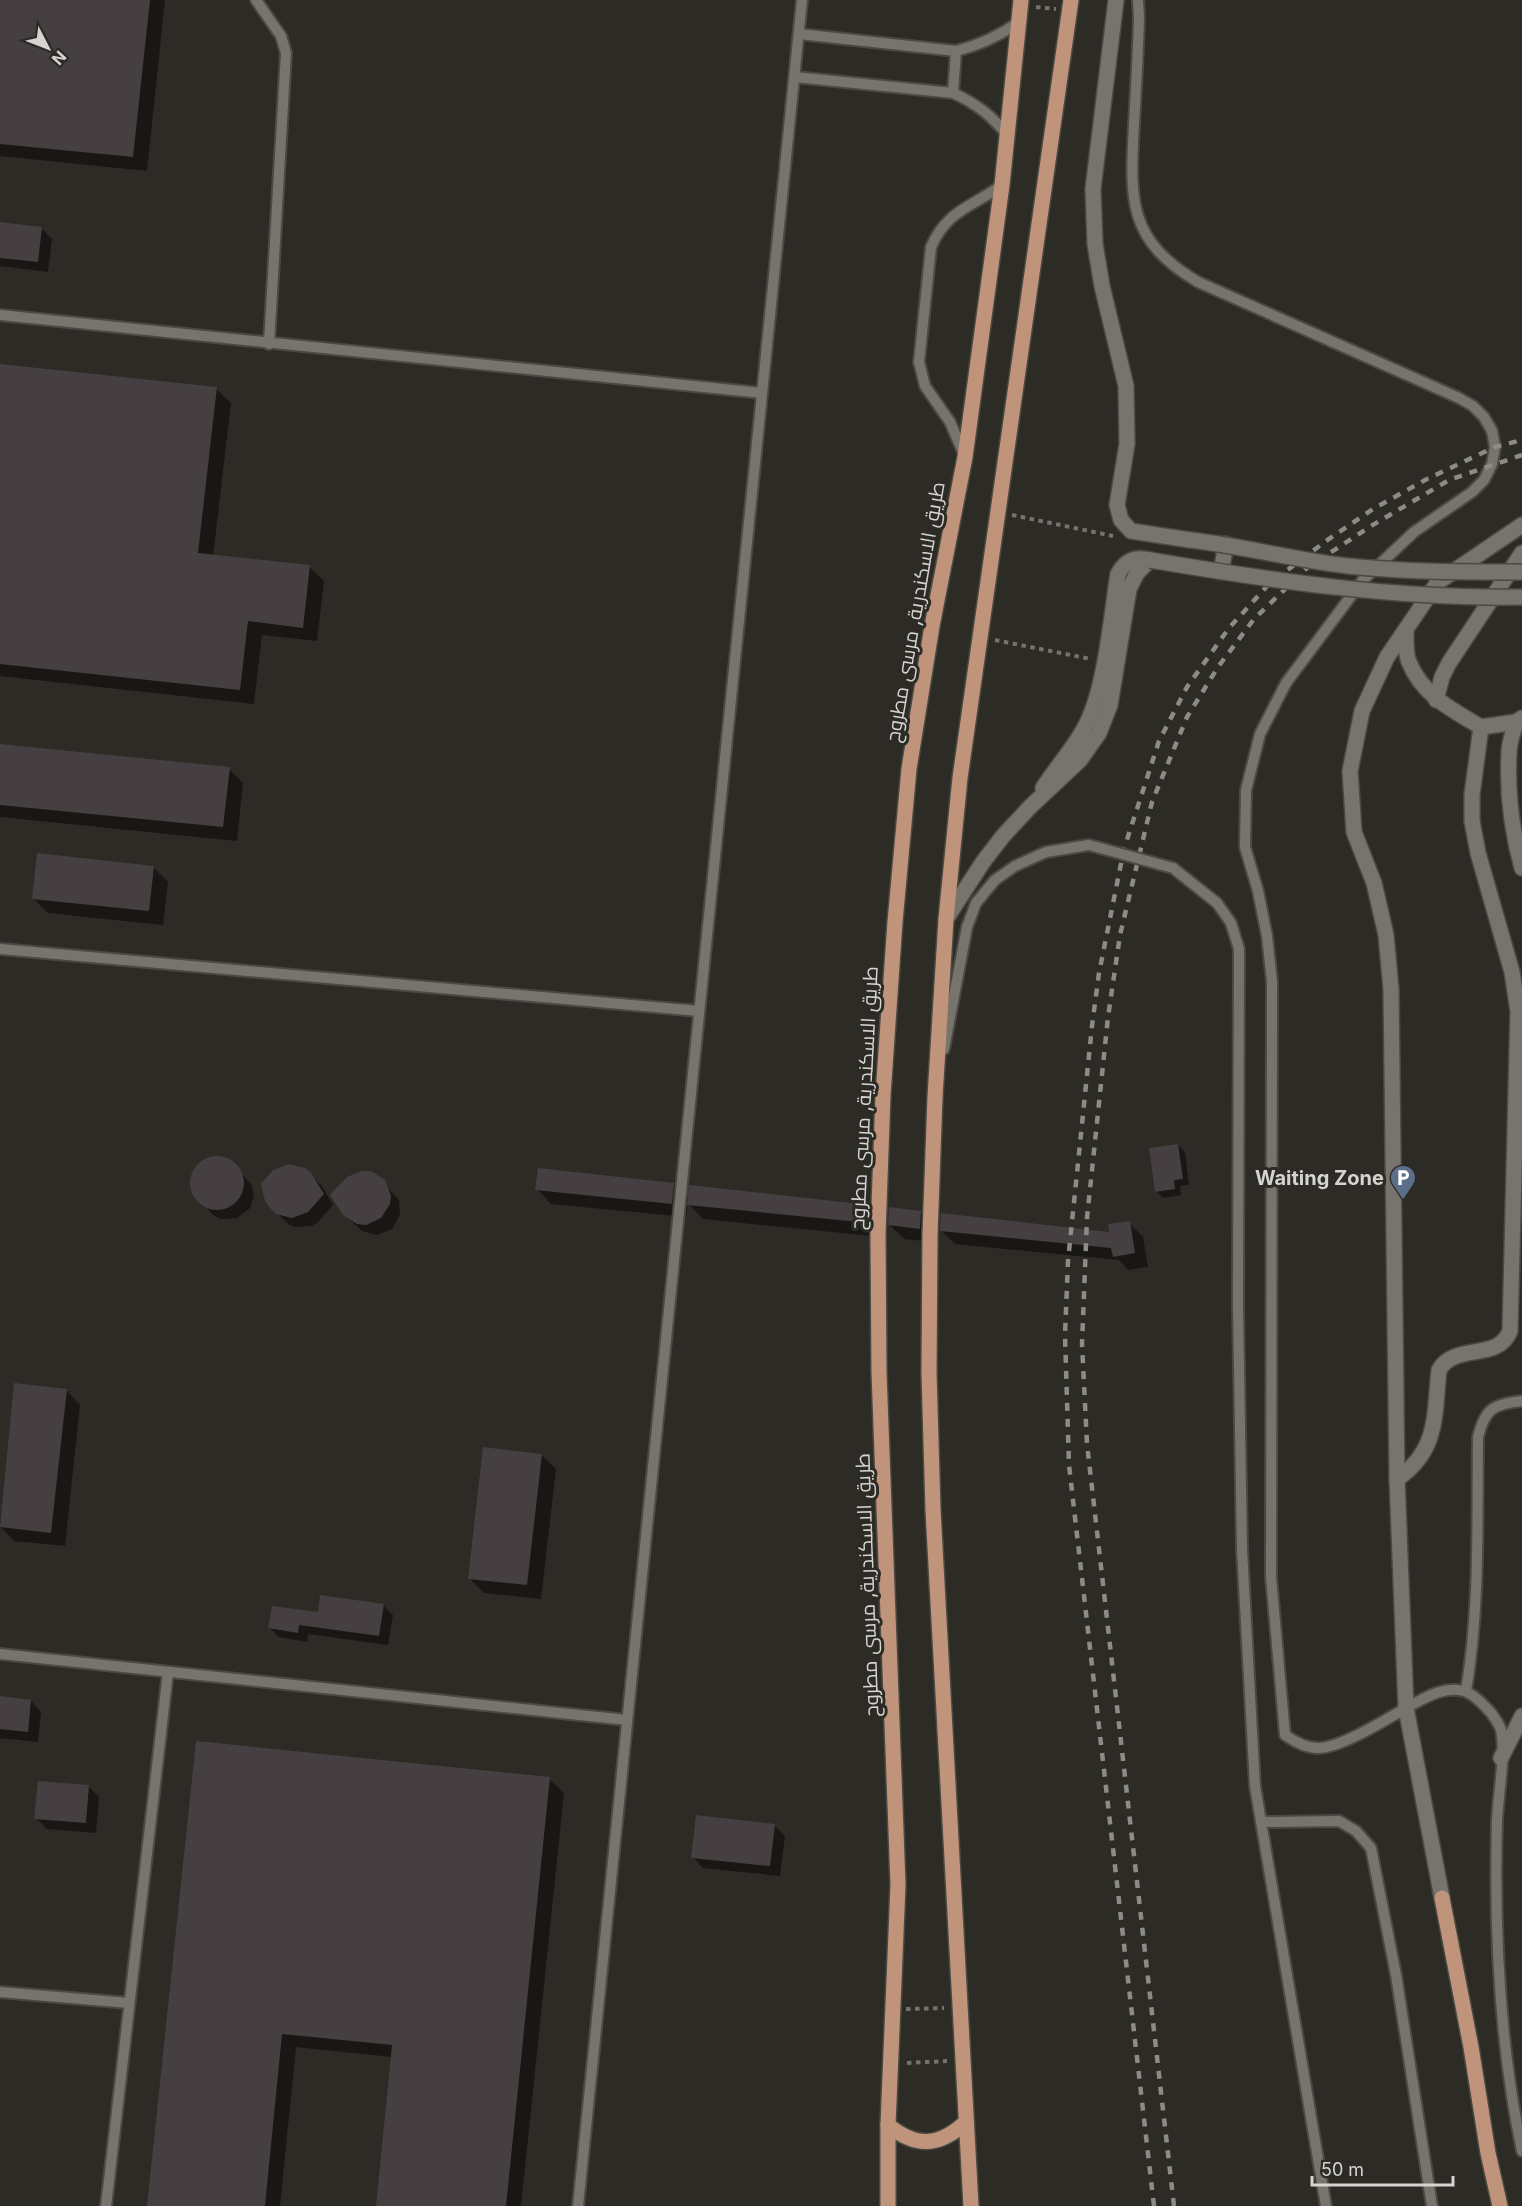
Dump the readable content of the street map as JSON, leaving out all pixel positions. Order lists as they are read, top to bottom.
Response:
{
  "streets": {
    "main road": ["طريق الاسكندرية, مرسى مطروح"]
  },
  "places": {
    "parking": ["Waiting Zone"]
  },
  "scale_bar": "50 m",
  "north": "bottom right"
}
